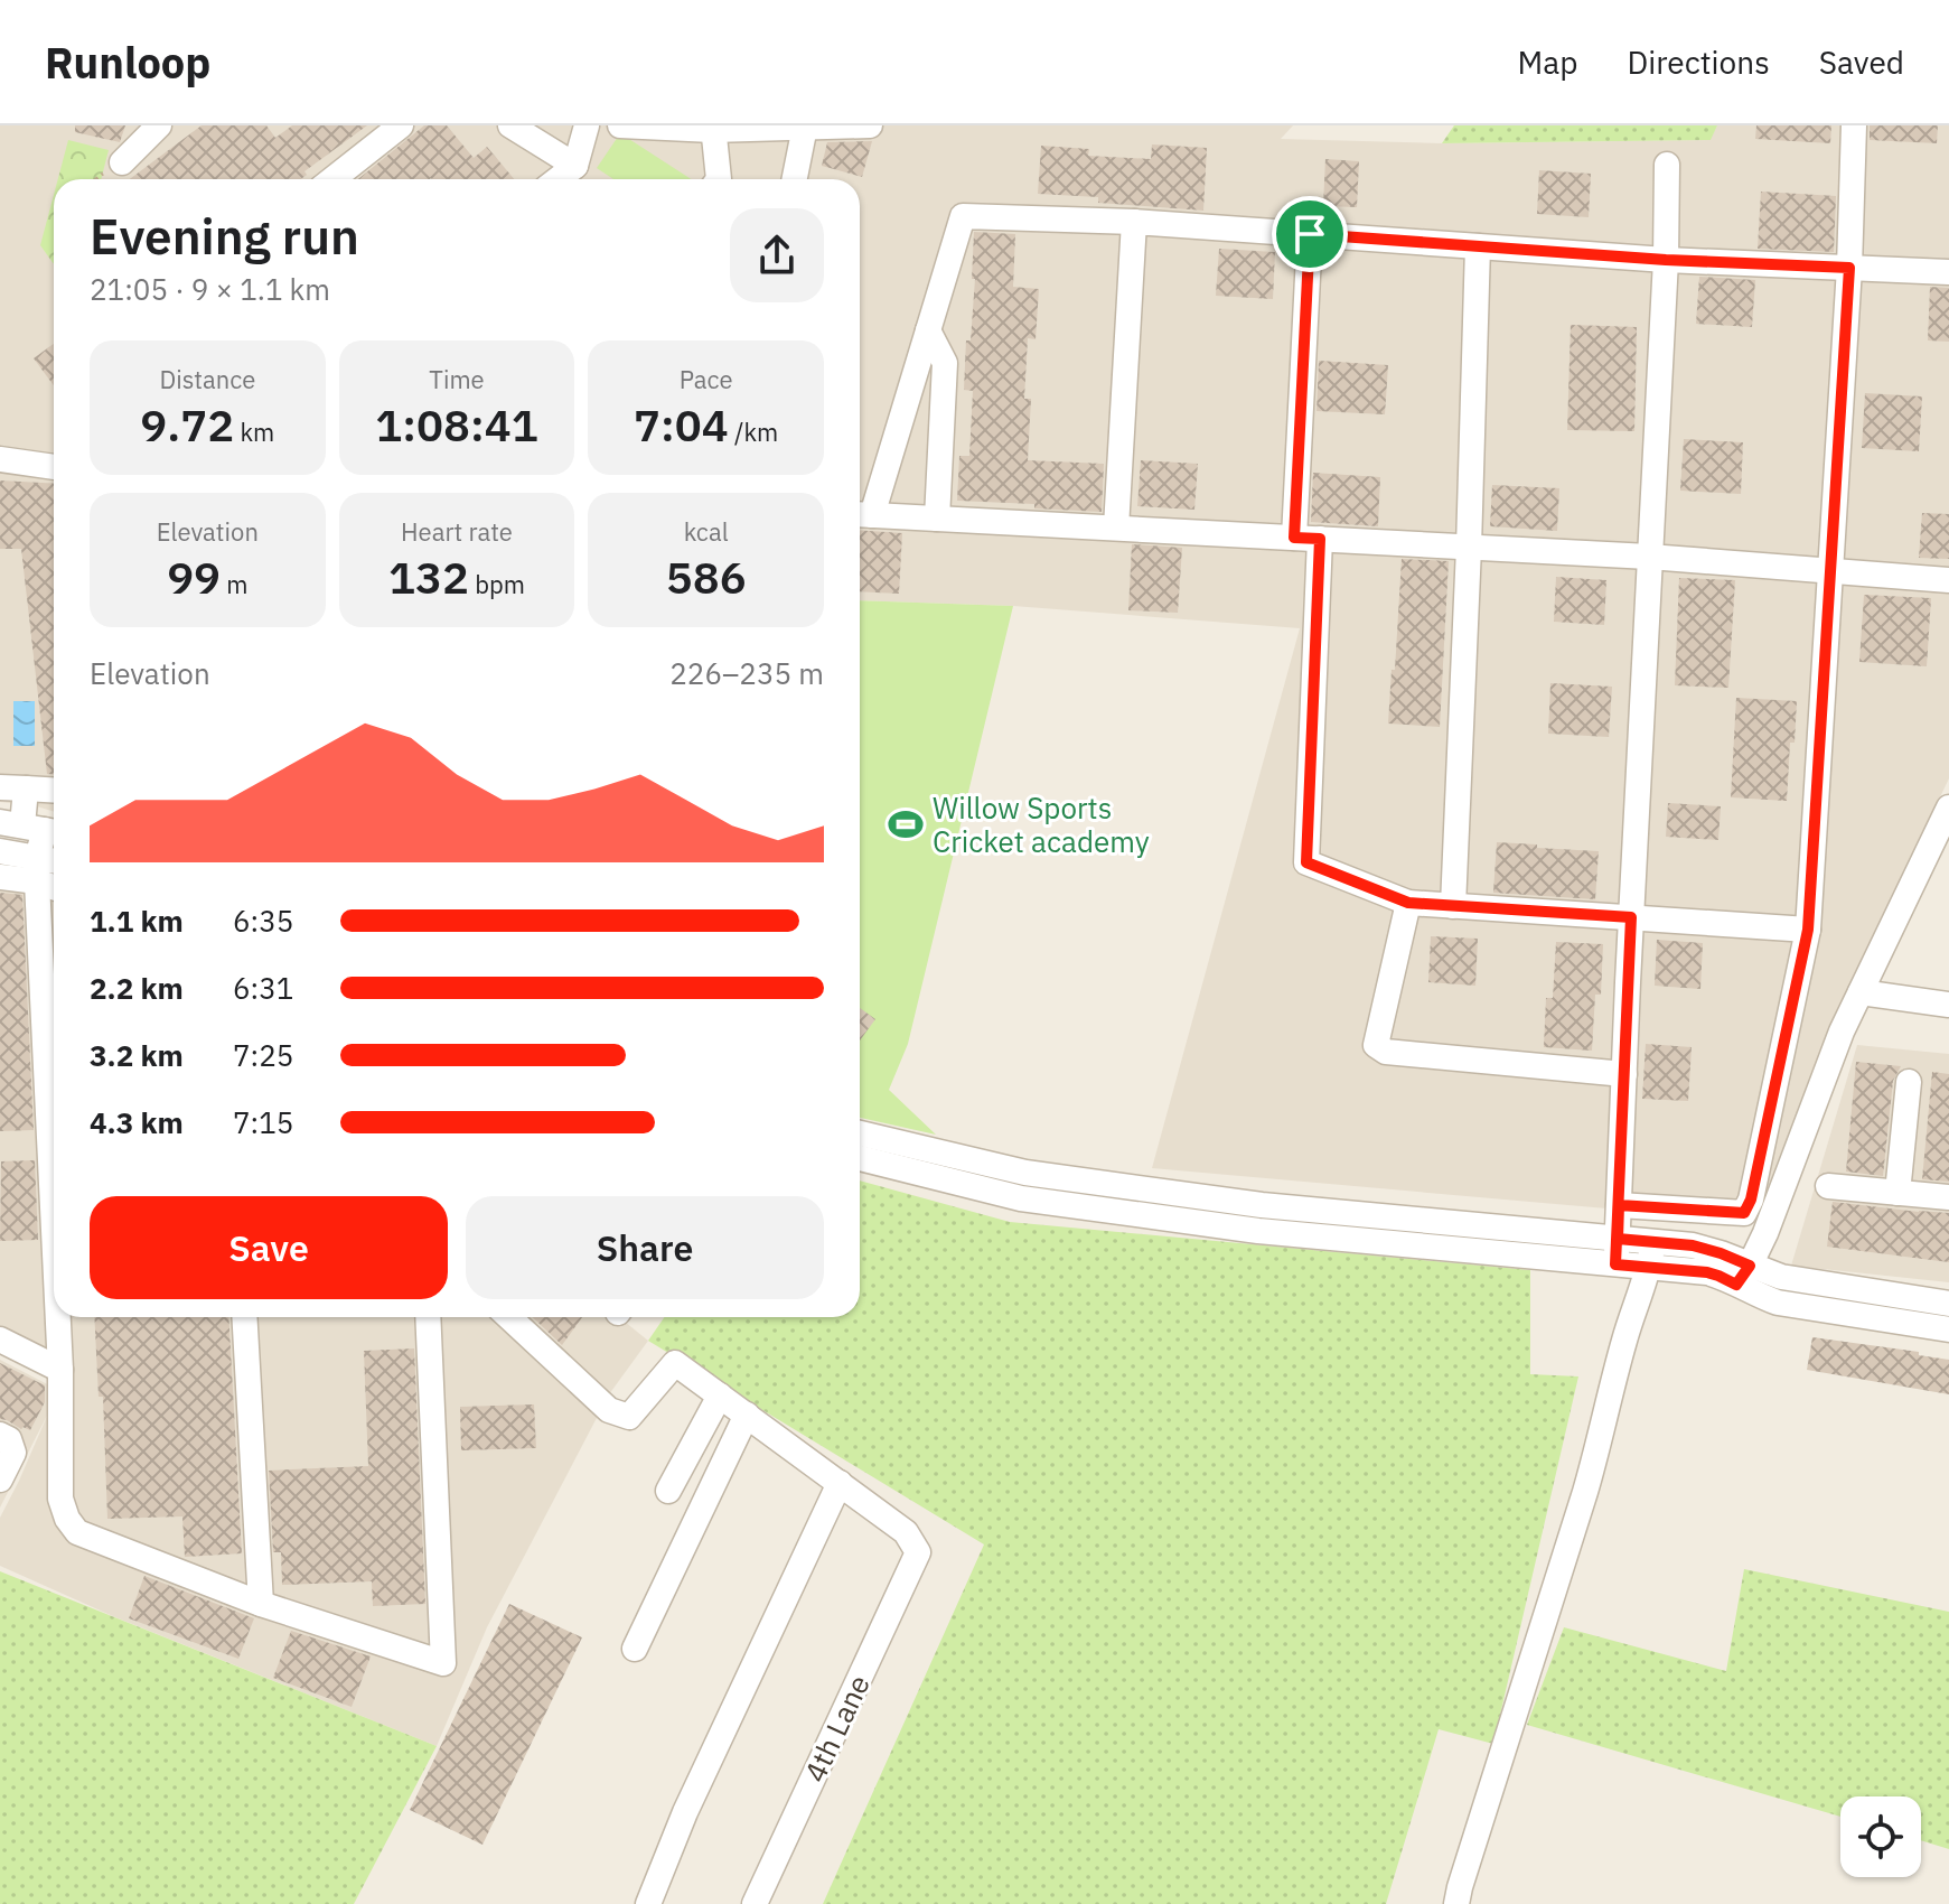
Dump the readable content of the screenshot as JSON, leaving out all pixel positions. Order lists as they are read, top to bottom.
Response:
{
  "streets": {
    "street": ["4th Lane"]
  },
  "places": {
    "sports": ["Willow Sports Cricket academy"]
  },
  "page": {
    "header": "Runloop",
    "nav": ["Map", "Directions", "Saved"],
    "heading": ["Evening run", "21:05 · 9 × 1.1 km"],
    "stats": [
      ["Distance", "9.72 km"],
      ["Time", "1:08:41"],
      ["Pace", "7:04 /km"],
      ["Elevation", "99 m"],
      ["Heart rate", "132 bpm"],
      ["kcal", "586"]
    ],
    "chart": ["Elevation", "226–235 m"],
    "list": [
      {
        "name": "1.1 km",
        "note": "6:35"
      },
      {
        "name": "2.2 km",
        "note": "6:31"
      },
      {
        "name": "3.2 km",
        "note": "7:25"
      },
      {
        "name": "4.3 km",
        "note": "7:15"
      }
    ],
    "buttons": ["Save", "Share"]
  }
}
